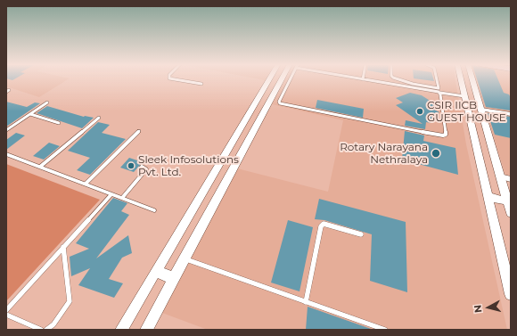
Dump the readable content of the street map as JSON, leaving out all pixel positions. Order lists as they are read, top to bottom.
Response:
{
  "places": ["CSIR IICB GUEST HOUSE", "Rotary Narayana Nethralaya", "Sleek Infosolutions Pvt. Ltd."],
  "north": "left"
}
